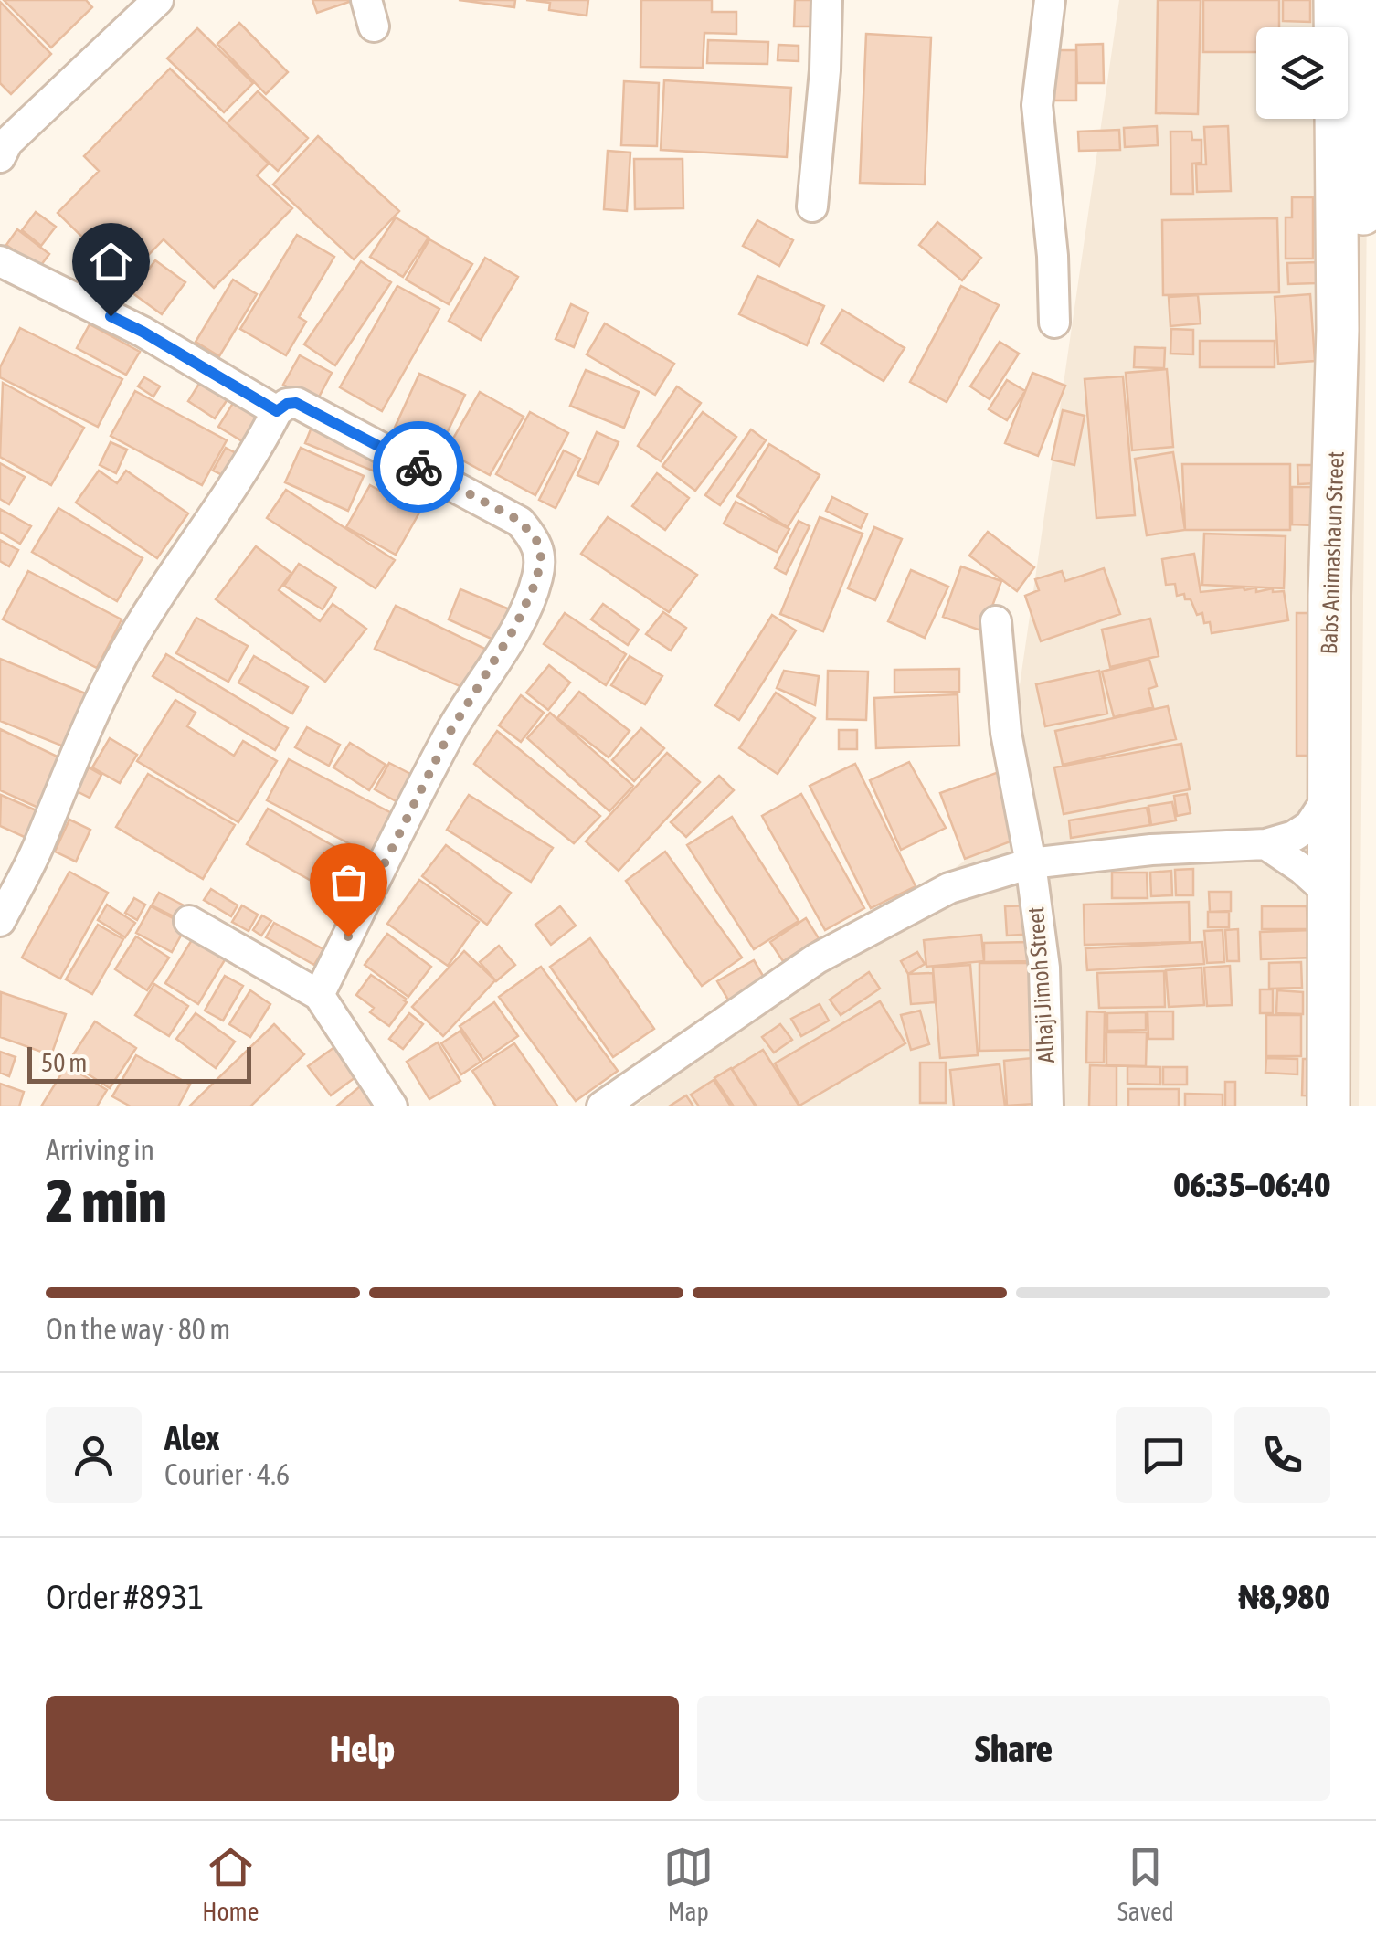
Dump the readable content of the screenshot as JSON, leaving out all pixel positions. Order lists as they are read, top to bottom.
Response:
{
  "streets": {
    "main road": ["Babs Animashaun Street"],
    "street": ["Alhaji Jimoh Street"]
  },
  "scale_bar": "50 m",
  "page": {
    "scale": "50 m",
    "heading": ["2 min", "Arriving in", "06:35–06:40"],
    "panel": [
      "Alex",
      "Courier · 4.6",
      "Order #8931",
      "₦8,980"
    ],
    "bar": "On the way · 80 m",
    "buttons": ["Help", "Share"],
    "tabs": ["Home", "Map", "Saved"]
  }
}
